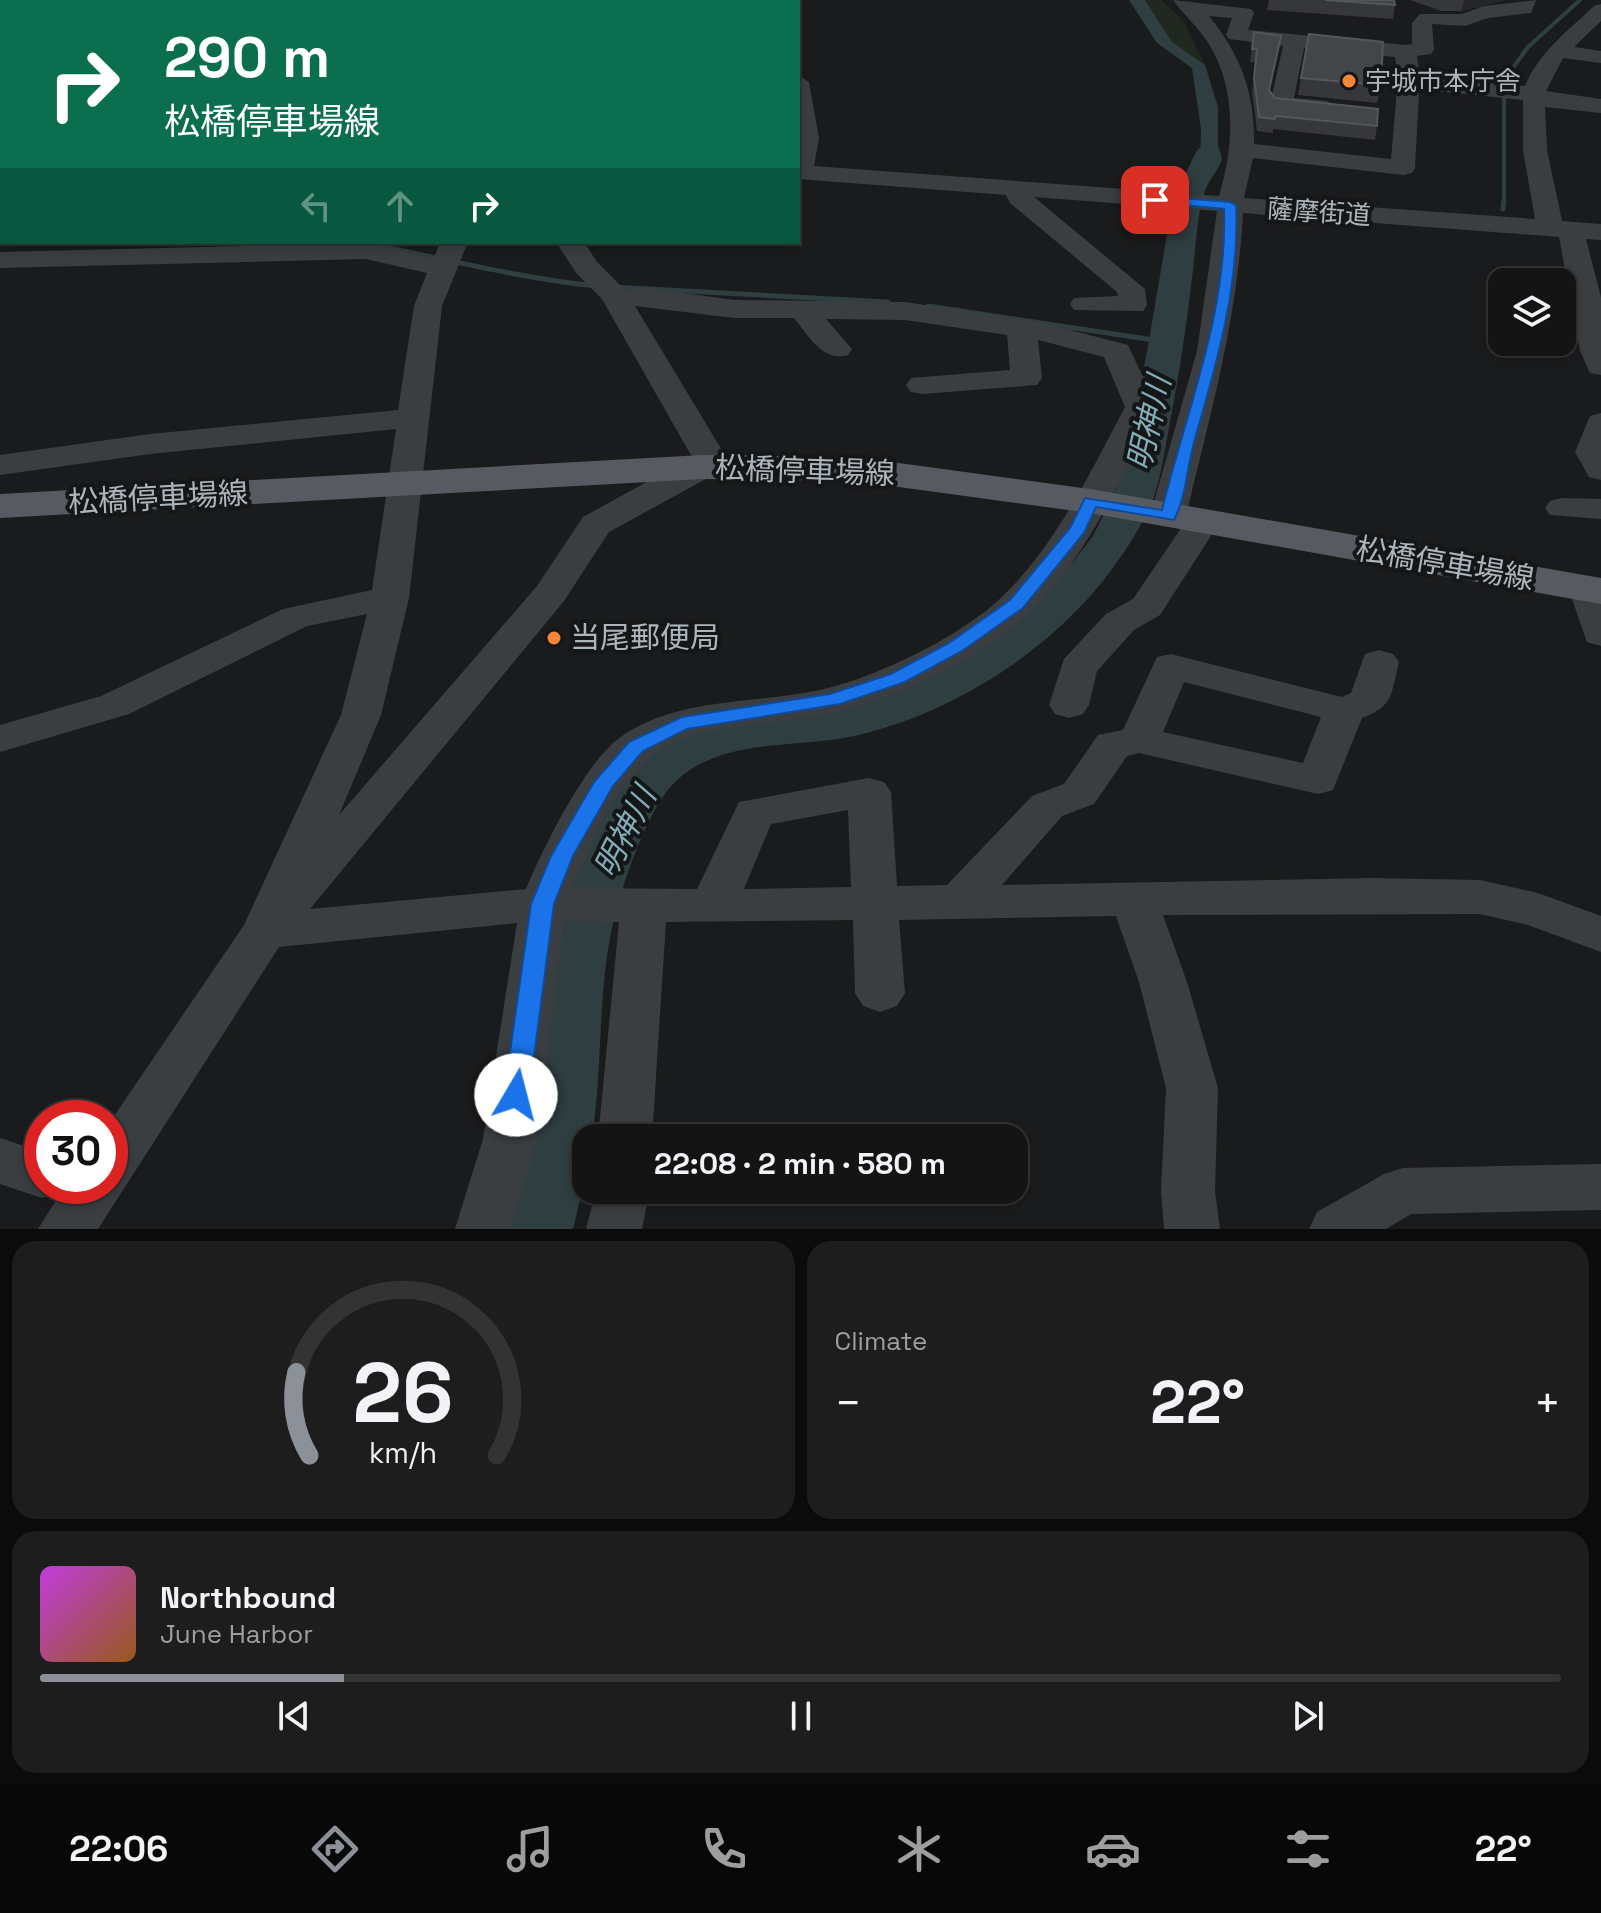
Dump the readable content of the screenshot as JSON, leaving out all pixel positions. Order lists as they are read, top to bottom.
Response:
{
  "streets": {
    "main road": ["松橋停車場線"],
    "street": ["薩摩街道"]
  },
  "water": ["明神川"],
  "places": ["宇城市本庁舎", "当尾郵便局"],
  "page": {
    "turn": ["290 m", "松橋停車場線"],
    "limit": "30",
    "trip": "22:08 · 2 min · 580 m",
    "tile": "Climate",
    "heat": ["−", "22°", "+"],
    "song": ["Northbound", "June Harbor"],
    "tabs": ["22:06", "22°"],
    "gauge": ["26", "km/h"]
  }
}
